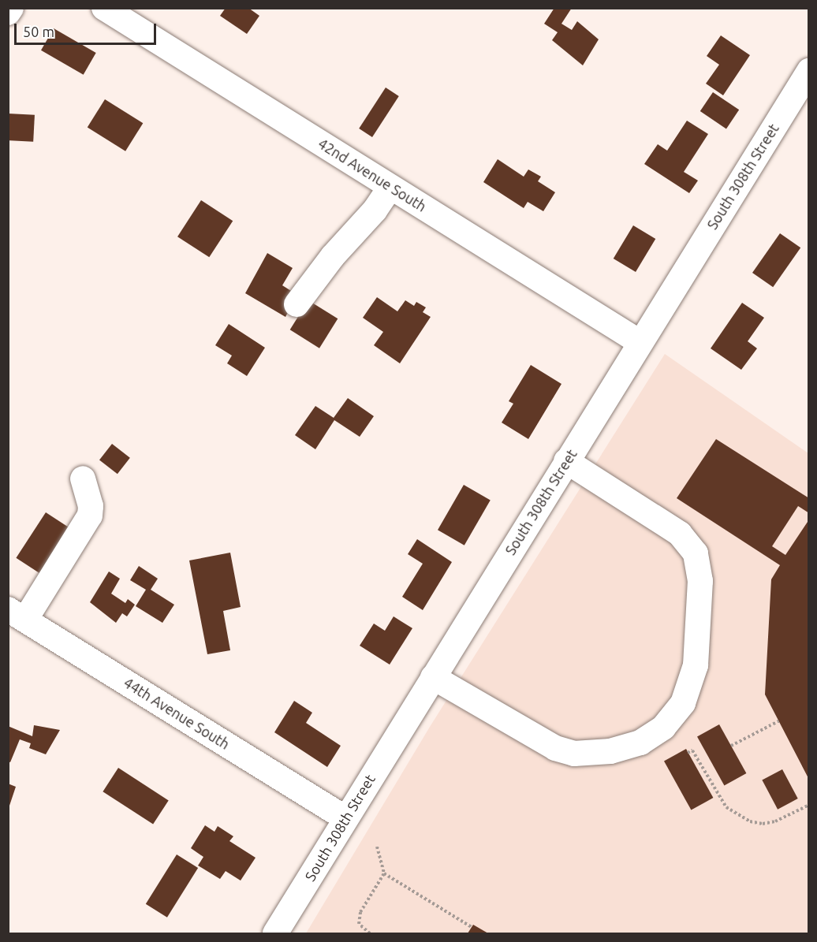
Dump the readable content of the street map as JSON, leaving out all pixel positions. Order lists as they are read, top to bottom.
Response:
{
  "streets": {
    "street": ["42nd Avenue South", "South 308th Street", "44th Avenue South"]
  },
  "crossings": [
    ["42nd Avenue South", "South 308th Street"],
    ["South 308th Street", "44th Avenue South"]
  ],
  "scale_bar": "50 m"
}
